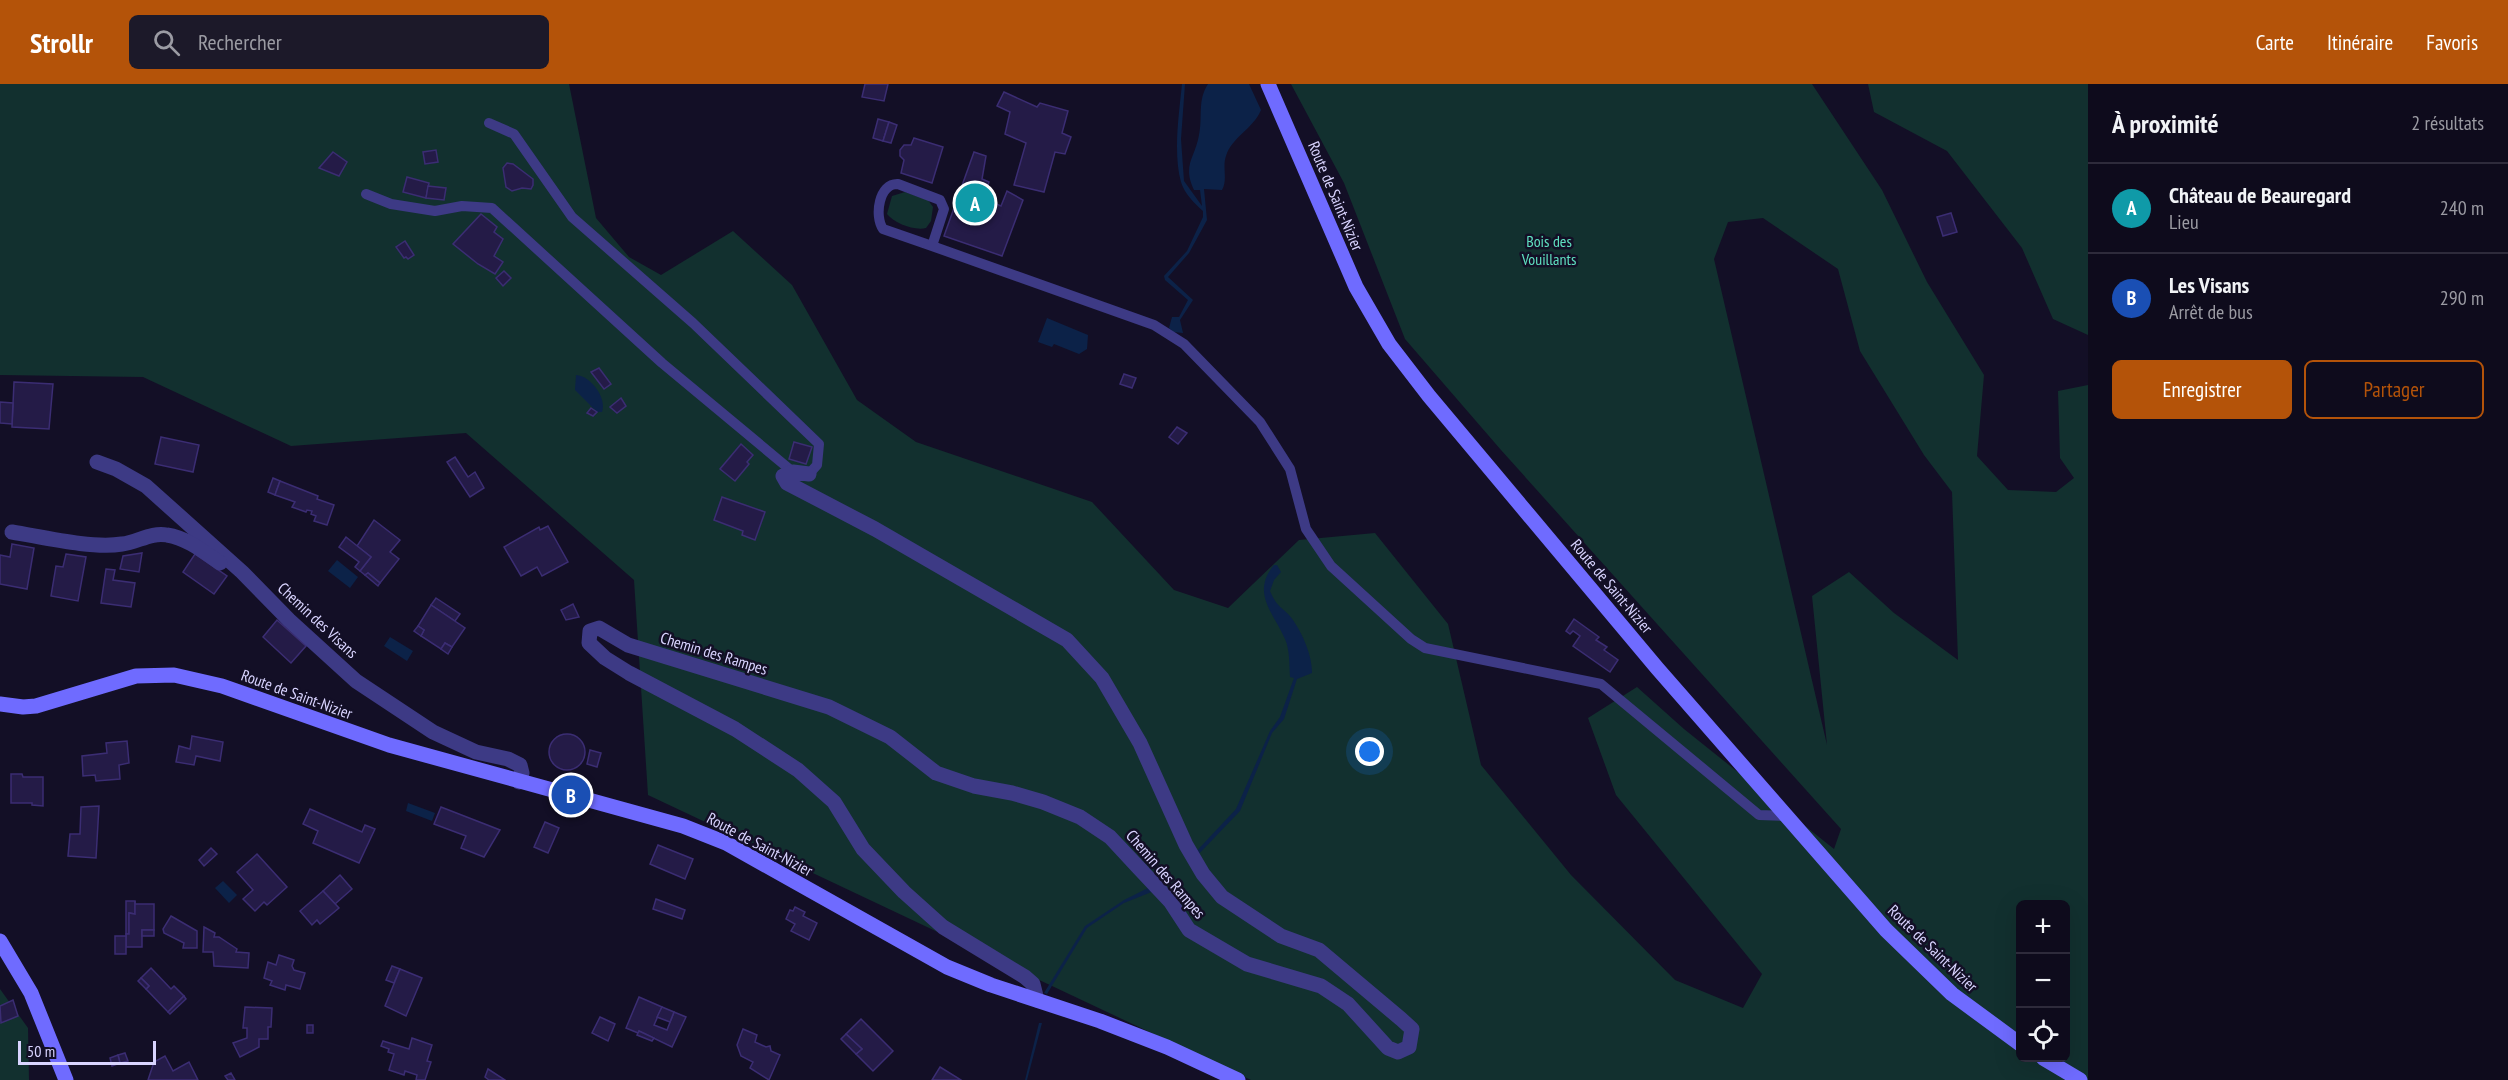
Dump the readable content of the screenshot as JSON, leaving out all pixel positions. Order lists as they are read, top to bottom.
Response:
{
  "streets": {
    "main road": ["Route de Saint-Nizier"],
    "street": ["Chemin des Visans", "Chemin des Rampes"]
  },
  "crossings": [
    ["Route de Saint-Nizier", "Chemin des Visans"],
    ["Route de Saint-Nizier", "Chemin des Rampes"]
  ],
  "parks": ["Bois des Vouillants"],
  "scale_bar": "50 m",
  "page": {
    "header": "Strollr",
    "search": "Rechercher",
    "nav": ["Carte", "Itinéraire", "Favoris"],
    "heading": ["À proximité", "2 résultats"],
    "list": [
      {
        "mark": "A",
        "name": "Château de Beauregard",
        "note": "Lieu",
        "value": "240 m"
      },
      {
        "mark": "B",
        "name": "Les Visans",
        "note": "Arrêt de bus",
        "value": "290 m"
      }
    ],
    "pins": ["A", "B"],
    "buttons": ["Enregistrer", "Partager"],
    "map_buttons": ["+", "−"],
    "scale": "50 m"
  }
}
